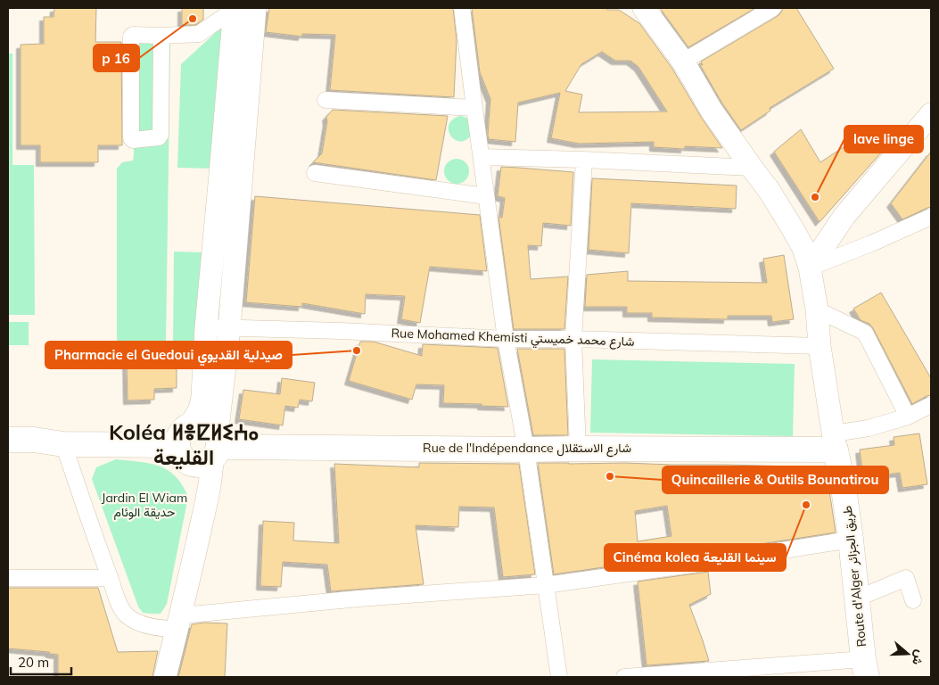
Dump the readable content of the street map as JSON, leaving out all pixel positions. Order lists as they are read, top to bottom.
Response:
{
  "streets": {
    "main road": ["Rue de l'Indépendance شارع الاستقلال", "Route d'Alger طريق الجزائر"],
    "street": ["Rue Mohamed Khemisti شارع محمد خميستي"]
  },
  "crossings": [
    ["Rue de l'Indépendance شارع الاستقلال", "Route d'Alger طريق الجزائر"]
  ],
  "districts": ["Koléa ⵍⴻⵇⵍⵉⵄⴰ القليعة"],
  "parks": ["Jardin El Wiam حديقة الوئام"],
  "places": [
    "p 16",
    "lave linge",
    "Pharmacie el Guedoui صيدلية القديوي",
    "Quincaillerie & Outils Bounatirou",
    "Cinéma kolea سينما القليعة"
  ],
  "scale_bar": "20 m",
  "north": "right"
}
